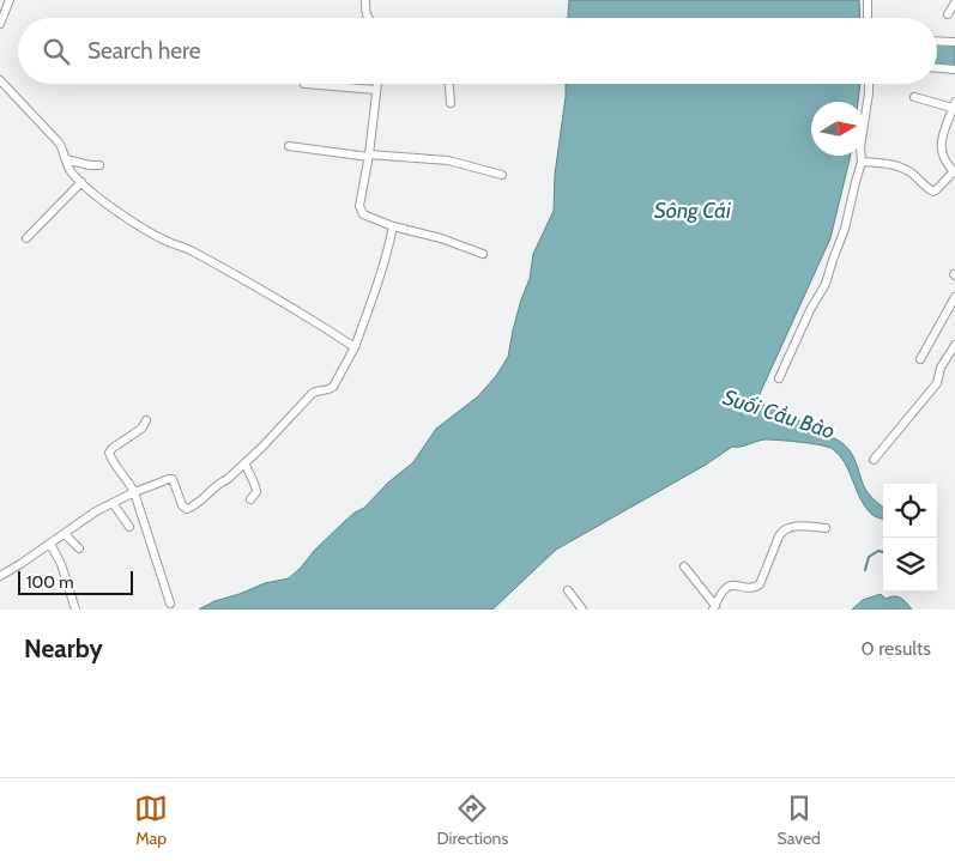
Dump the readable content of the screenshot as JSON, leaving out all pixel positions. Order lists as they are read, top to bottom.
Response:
{
  "water": ["Sông Cái", "Suối Cầu Bào"],
  "scale_bar": "100 m",
  "north": "right",
  "page": {
    "search": "Search here",
    "scale": "100 m",
    "heading": ["Nearby", "0 results"],
    "nav": ["Map", "Directions", "Saved"]
  }
}
